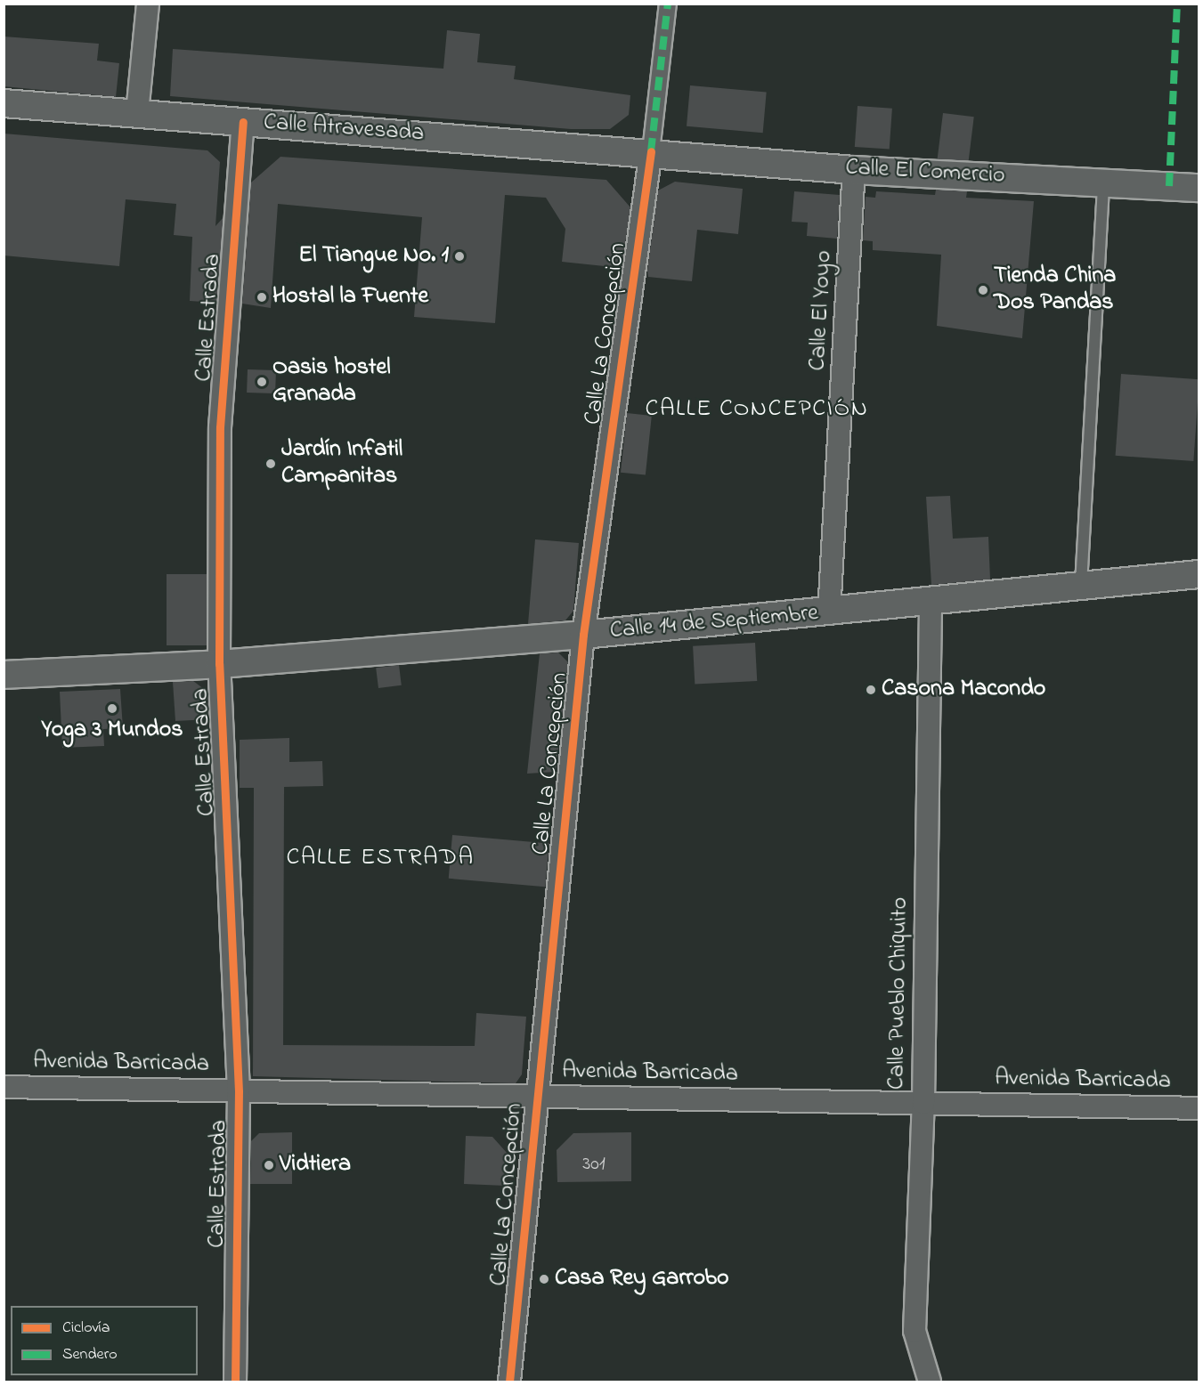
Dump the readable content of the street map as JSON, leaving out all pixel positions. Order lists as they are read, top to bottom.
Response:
{
  "streets": {
    "street": [
      "Calle Atravesada",
      "Calle El Comercio",
      "Calle El Yoyo",
      "Calle Estrada",
      "Calle La Concepción",
      "Calle 14 de Septiembre",
      "Calle Pueblo Chiquito",
      "Avenida Barricada"
    ]
  },
  "crossings": [
    ["Calle Atravesada", "Calle El Comercio"],
    ["Calle Atravesada", "Calle Estrada"],
    ["Calle Atravesada", "Calle La Concepción"],
    ["Calle El Comercio", "Calle El Yoyo"],
    ["Calle El Comercio", "Calle La Concepción"],
    ["Calle El Yoyo", "Calle 14 de Septiembre"],
    ["Calle Estrada", "Calle 14 de Septiembre"],
    ["Calle Estrada", "Avenida Barricada"],
    ["Calle La Concepción", "Calle 14 de Septiembre"],
    ["Calle La Concepción", "Avenida Barricada"],
    ["Calle 14 de Septiembre", "Calle Pueblo Chiquito"],
    ["Calle Pueblo Chiquito", "Avenida Barricada"]
  ],
  "districts": ["CALLE CONCEPCIÓN", "CALLE ESTRADA"],
  "places": [
    "El Tiangue No. 1",
    "Tienda China Dos Pandas",
    "Hostal la Fuente",
    "Oasis hostel Granada",
    "Jardín Infatil Campanitas",
    "Casona Macondo",
    "Yoga 3 Mundos",
    "Vidtiera",
    "Casa Rey Garrobo"
  ],
  "house_numbers": ["301"],
  "legend": ["Ciclovía", "Sendero"]
}
